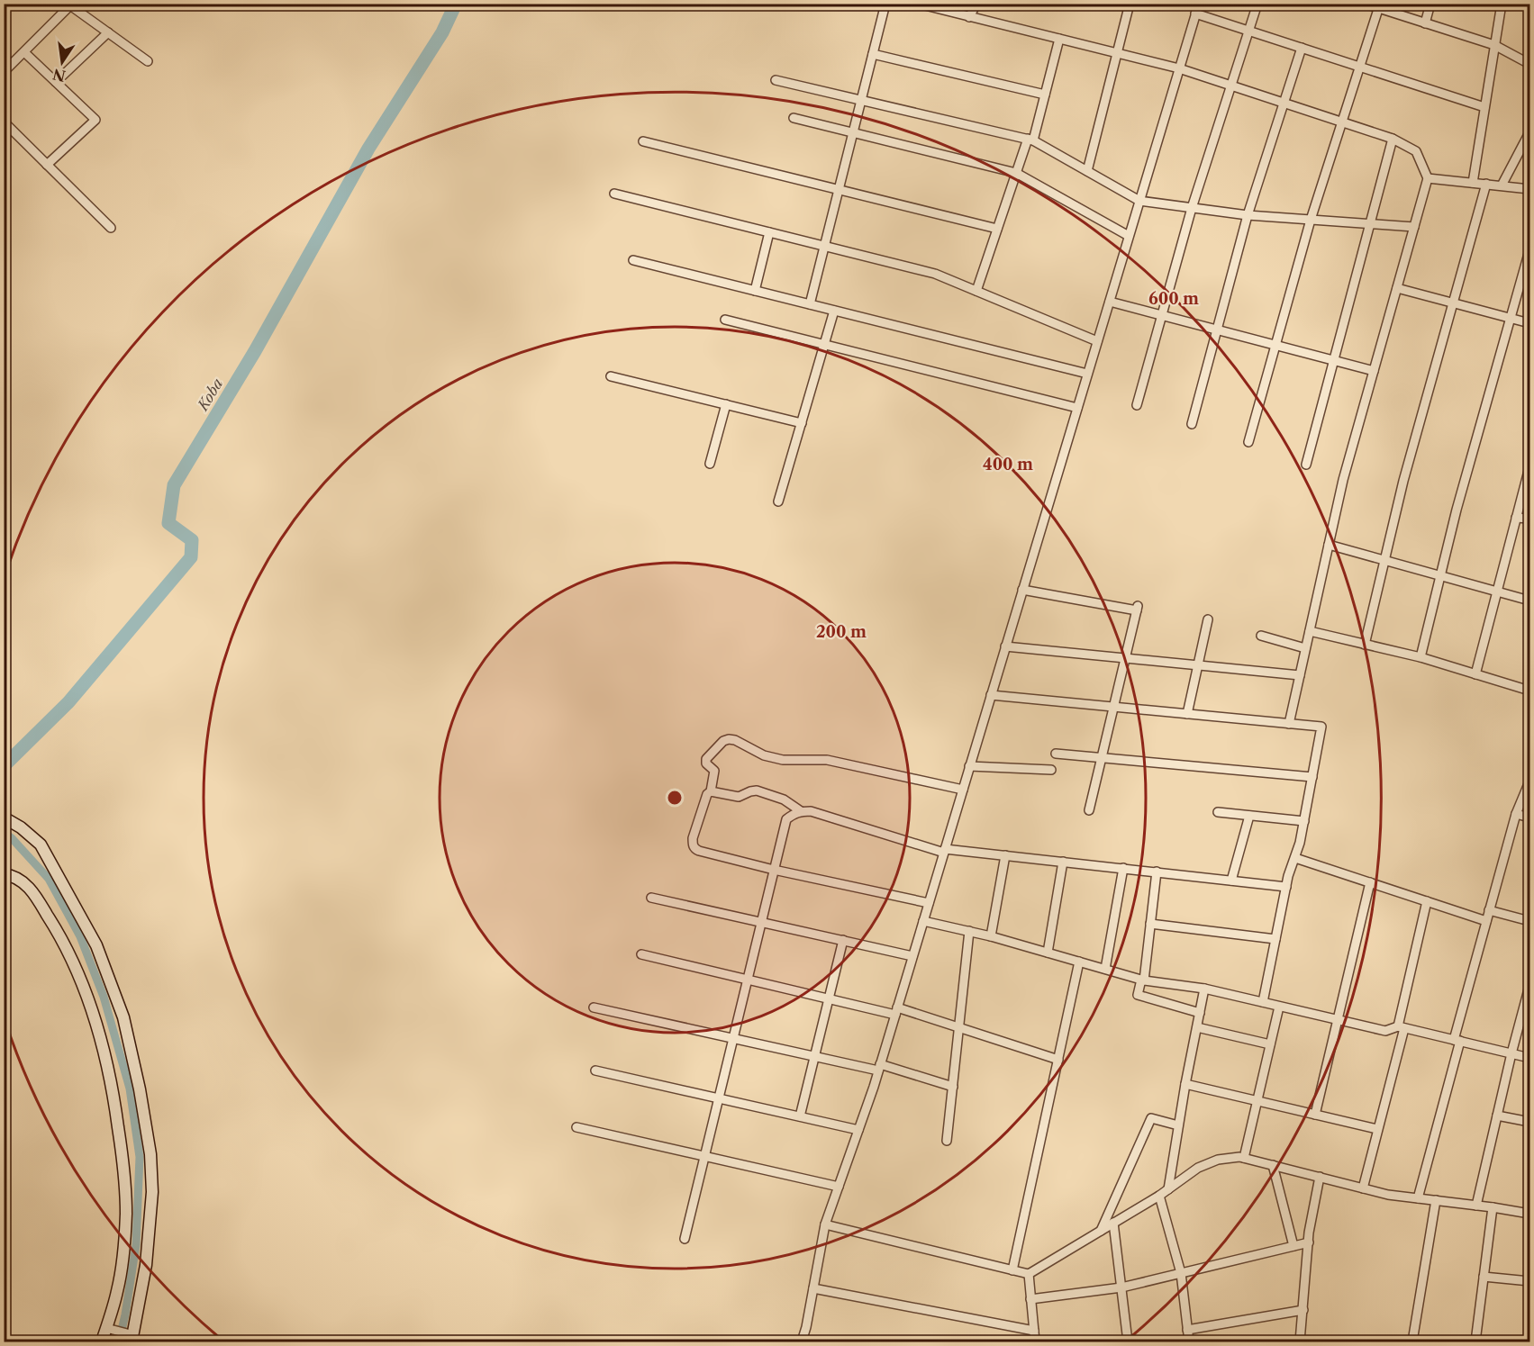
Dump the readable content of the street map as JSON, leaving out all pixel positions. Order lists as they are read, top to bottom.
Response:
{
  "water": ["Koba"],
  "north": "bottom",
  "rings": ["600 m", "400 m", "200 m"]
}
